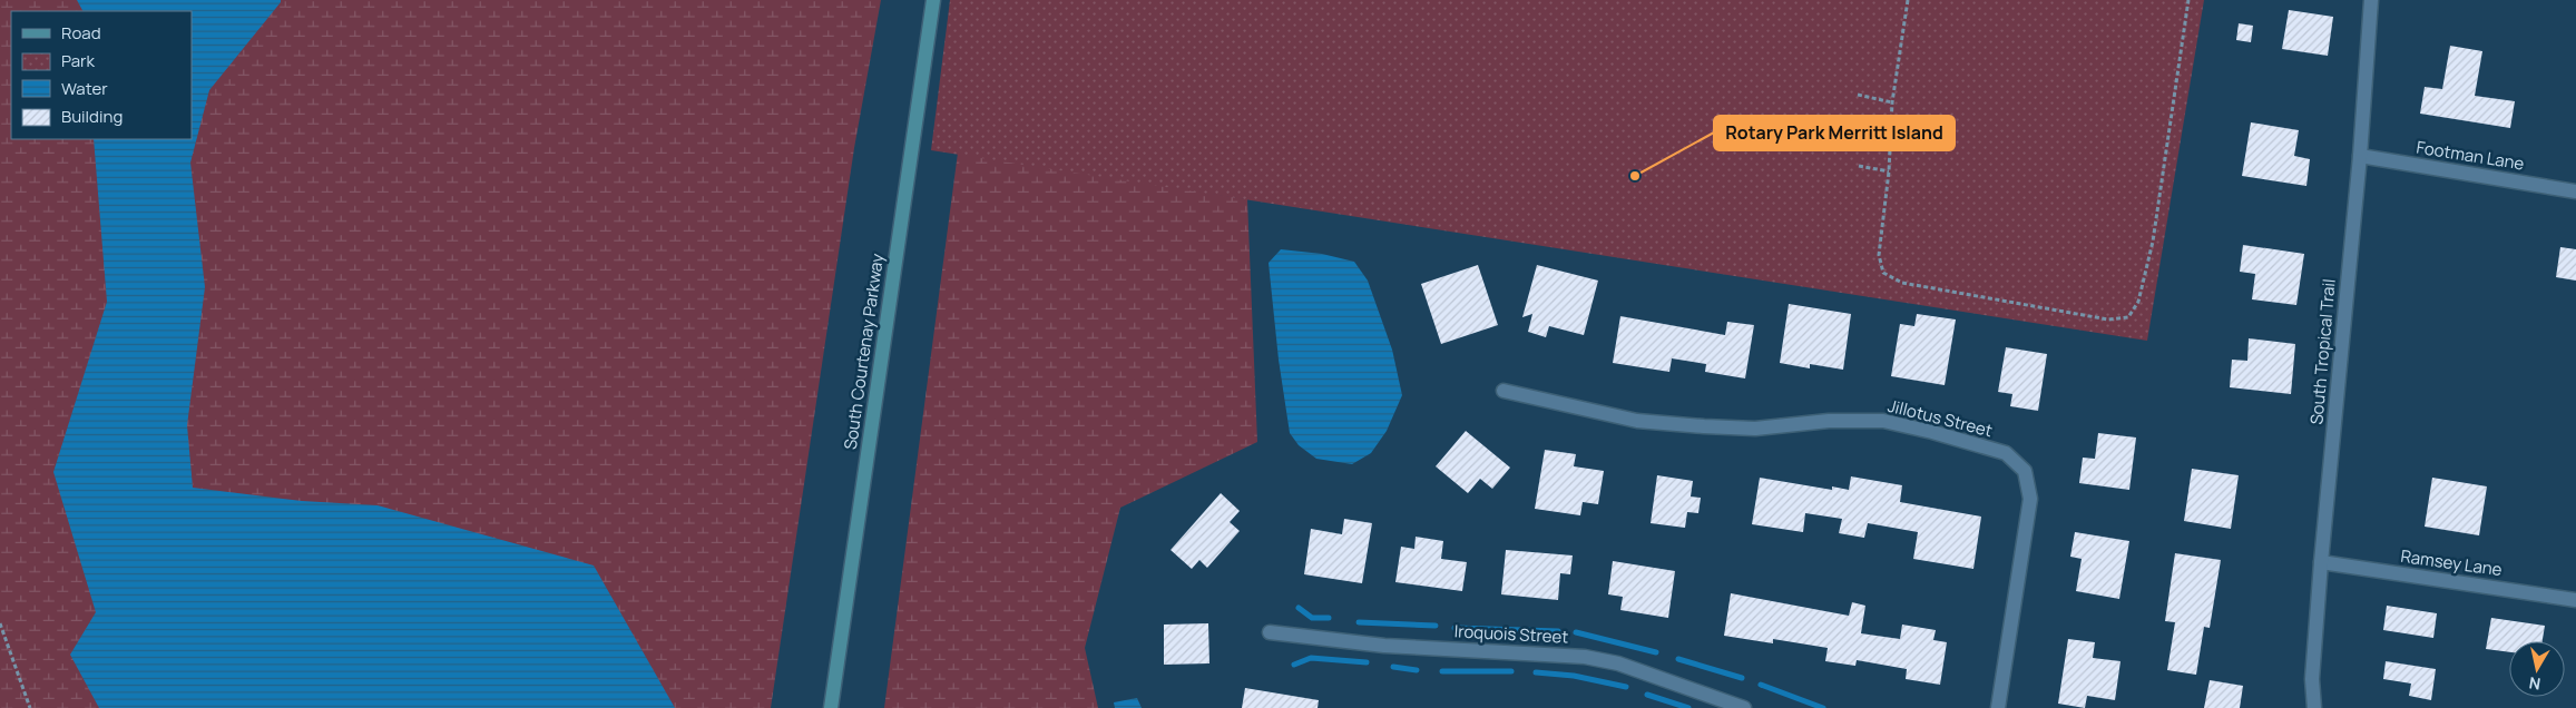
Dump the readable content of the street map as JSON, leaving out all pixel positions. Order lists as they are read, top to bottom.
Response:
{
  "streets": {
    "main road": ["South Courtenay Parkway"],
    "street": [
      "Footman Lane",
      "South Tropical Trail",
      "Jillotus Street",
      "Ramsey Lane",
      "Iroquois Street"
    ]
  },
  "crossings": [
    ["Footman Lane", "South Tropical Trail"],
    ["South Tropical Trail", "Ramsey Lane"]
  ],
  "places": ["Rotary Park Merritt Island"],
  "legend": [
    "Road",
    "Park",
    "Water",
    "Building"
  ],
  "north": "bottom"
}
